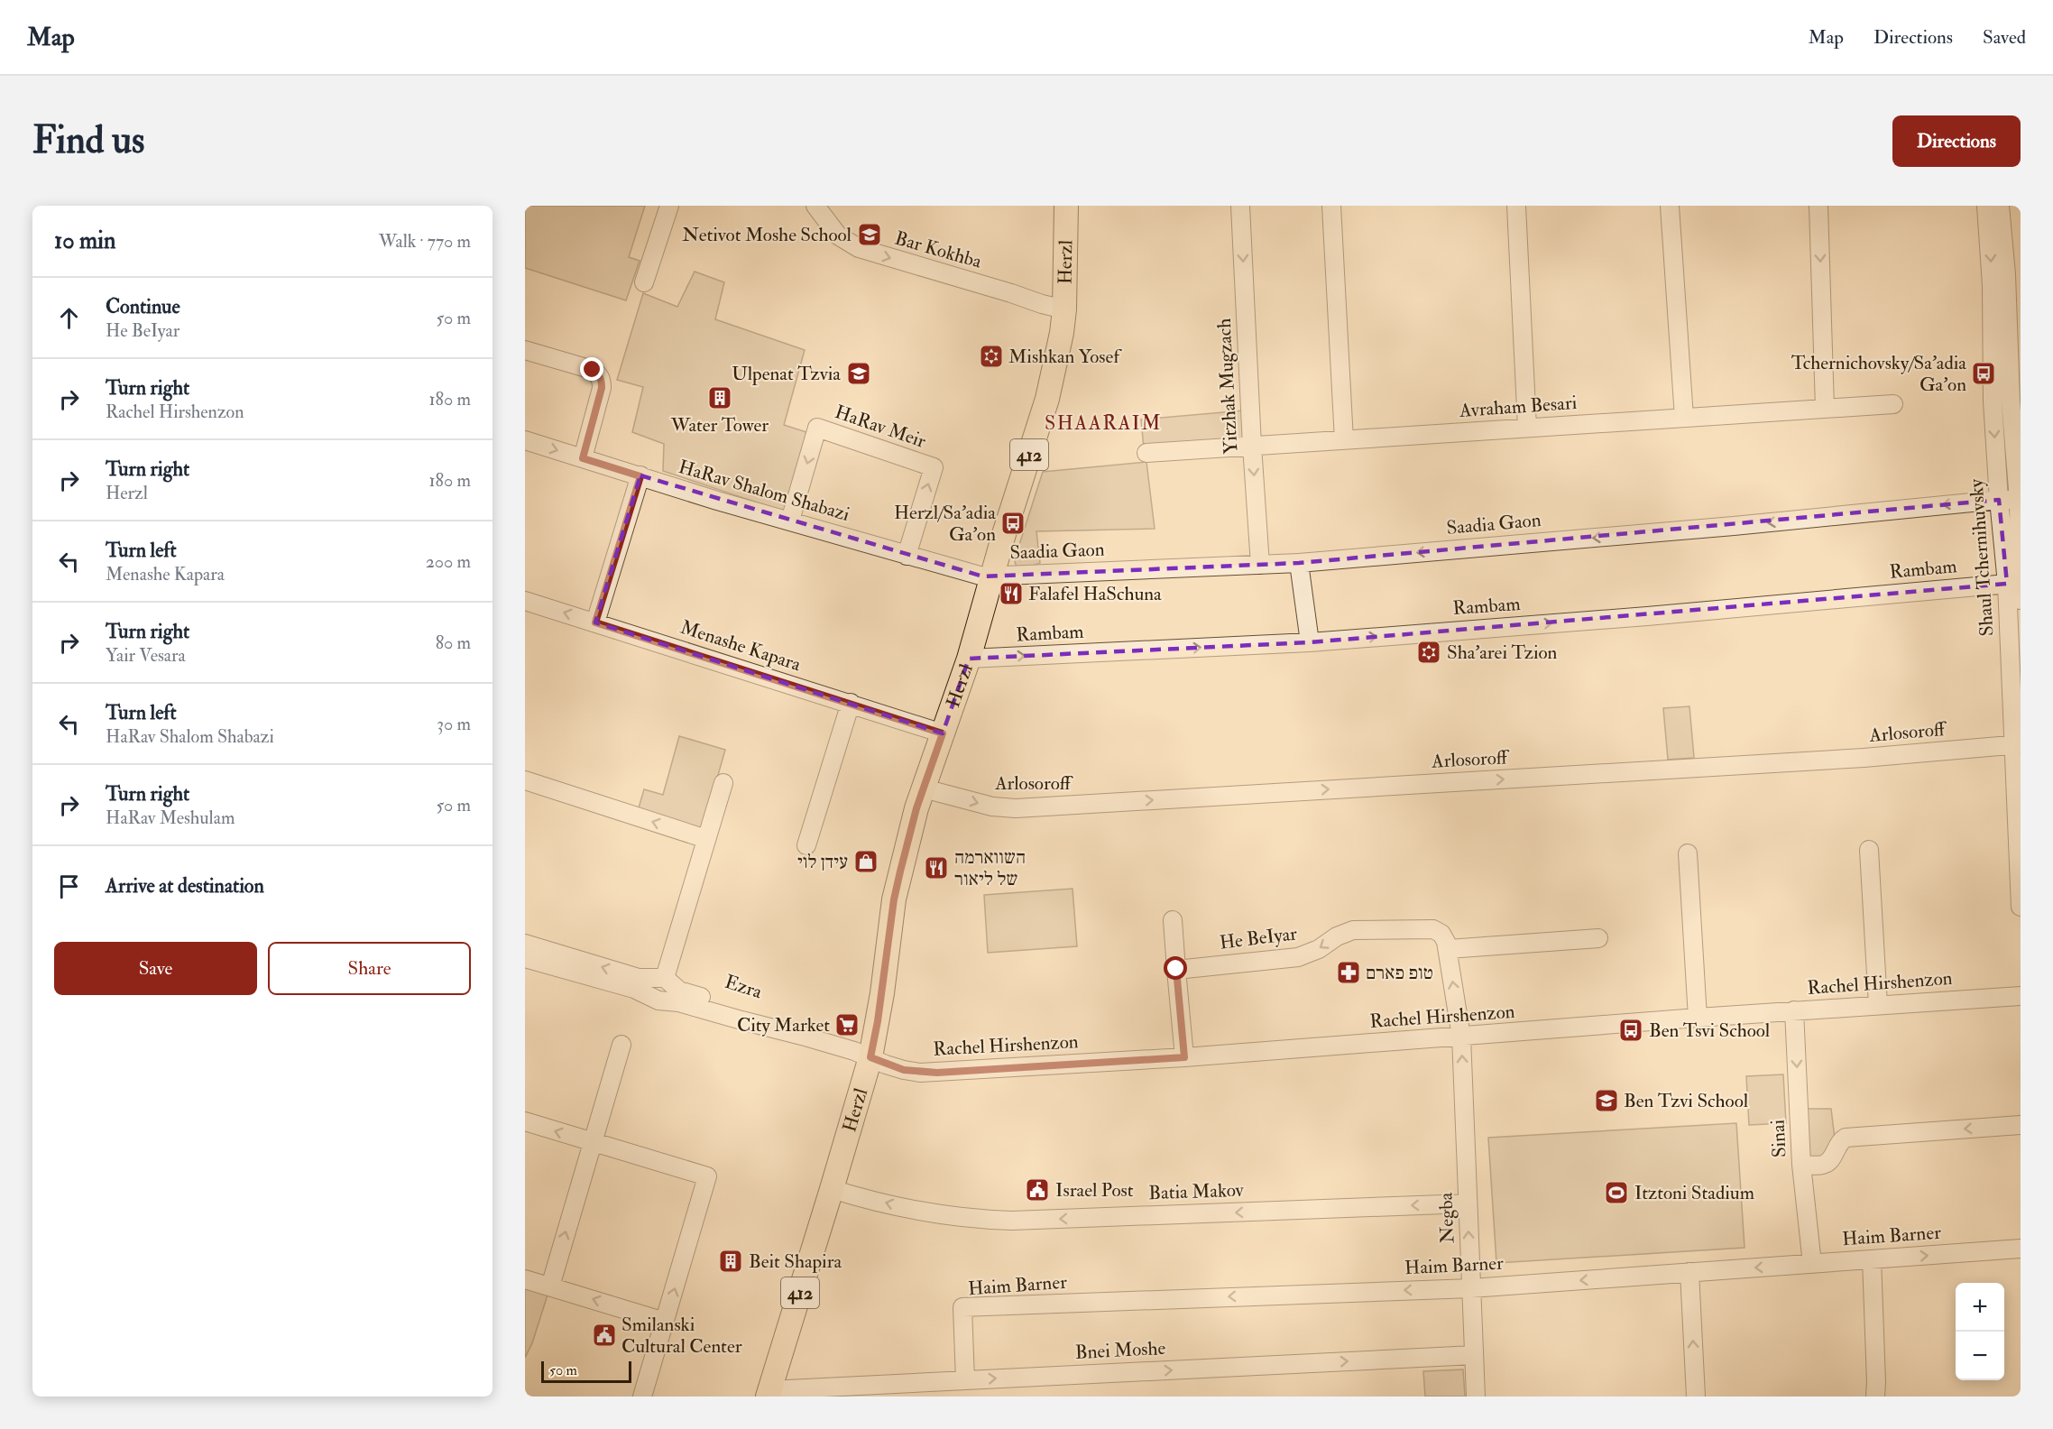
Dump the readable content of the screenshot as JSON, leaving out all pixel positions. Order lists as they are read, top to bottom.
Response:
{
  "streets": {
    "main road": ["Herzl", "412"],
    "street": [
      "Bar Kokhba",
      "Yitzhak Mugzach",
      "Avraham Besari",
      "HaRav Meir",
      "HaRav Shalom Shabazi",
      "Saadia Gaon",
      "Shaul Tchernihuvsky",
      "Rambam",
      "Menashe Kapara",
      "Arlosoroff",
      "He BeIyar",
      "Rachel Hirshenzon",
      "Ezra",
      "Sinai",
      "Batia Makov",
      "Negba",
      "Haim Barner",
      "Bnei Moshe"
    ]
  },
  "crossings": [
    ["Bar Kokhba", "Herzl"],
    ["Herzl", "HaRav Shalom Shabazi"],
    ["Herzl", "Saadia Gaon"],
    ["Herzl", "Rambam"],
    ["Herzl", "Menashe Kapara"],
    ["Herzl", "Arlosoroff"],
    ["Herzl", "Rachel Hirshenzon"],
    ["Herzl", "Ezra"],
    ["Herzl", "Batia Makov"],
    ["Herzl", "Bnei Moshe"],
    ["Yitzhak Mugzach", "Avraham Besari"],
    ["Yitzhak Mugzach", "Saadia Gaon"],
    ["HaRav Meir", "HaRav Shalom Shabazi"],
    ["HaRav Shalom Shabazi", "Saadia Gaon"],
    ["Saadia Gaon", "Shaul Tchernihuvsky"],
    ["Shaul Tchernihuvsky", "Rambam"],
    ["Shaul Tchernihuvsky", "Arlosoroff"],
    ["He BeIyar", "Rachel Hirshenzon"],
    ["He BeIyar", "Negba"],
    ["Rachel Hirshenzon", "Ezra"],
    ["Rachel Hirshenzon", "Sinai"],
    ["Rachel Hirshenzon", "Negba"],
    ["Sinai", "Haim Barner"],
    ["Batia Makov", "Negba"],
    ["Negba", "Haim Barner"],
    ["Negba", "Bnei Moshe"],
    ["Haim Barner", "Bnei Moshe"]
  ],
  "one_way": [
    "Bar Kokhba",
    "Saadia Gaon",
    "Rambam",
    "Arlosoroff",
    "Sinai",
    "Batia Makov",
    "Negba",
    "Bnei Moshe"
  ],
  "districts": ["SHAARAIM"],
  "places": {
    "school or university": ["Netivot Moshe School", "Ulpenat Tzvia", "Ben Tzvi School"],
    "synagogue": ["Mishkan Yosef", "Sha'arei Tzion"],
    "bus stop": ["Tchernichovsky/Sa'adia Ga'on", "Herzl/Sa'adia Ga'on", "Ben Tsvi School"],
    "building": ["Water Tower", "Beit Shapira"],
    "restaurant": ["Falafel HaSchuna", "השווארמה של ליאור"],
    "shop": ["עידן לוי"],
    "pharmacy": ["טופ פארם"],
    "supermarket": ["City Market"],
    "public building": ["Israel Post", "Smilanski Cultural Center"],
    "sports": ["Itztoni Stadium"]
  },
  "scale_bar": "50 m",
  "page": {
    "header": "Map",
    "nav": ["Map", "Directions", "Saved"],
    "buttons": [
      "Directions",
      ["Save", "Share"]
    ],
    "title": "Find us",
    "heading": ["10 min", "Walk · 770 m"],
    "list": [
      ["Continue", "He BeIyar", "50 m"],
      ["Turn right", "Rachel Hirshenzon", "180 m"],
      ["Turn right", "Herzl", "180 m"],
      ["Turn left", "Menashe Kapara", "200 m"],
      ["Turn right", "Yair Vesara", "80 m"],
      ["Turn left", "HaRav Shalom Shabazi", "30 m"],
      ["Turn right", "HaRav Meshulam", "50 m"],
      "Arrive at destination"
    ],
    "map_buttons": ["+", "−"],
    "scale": "50 m"
  }
}
